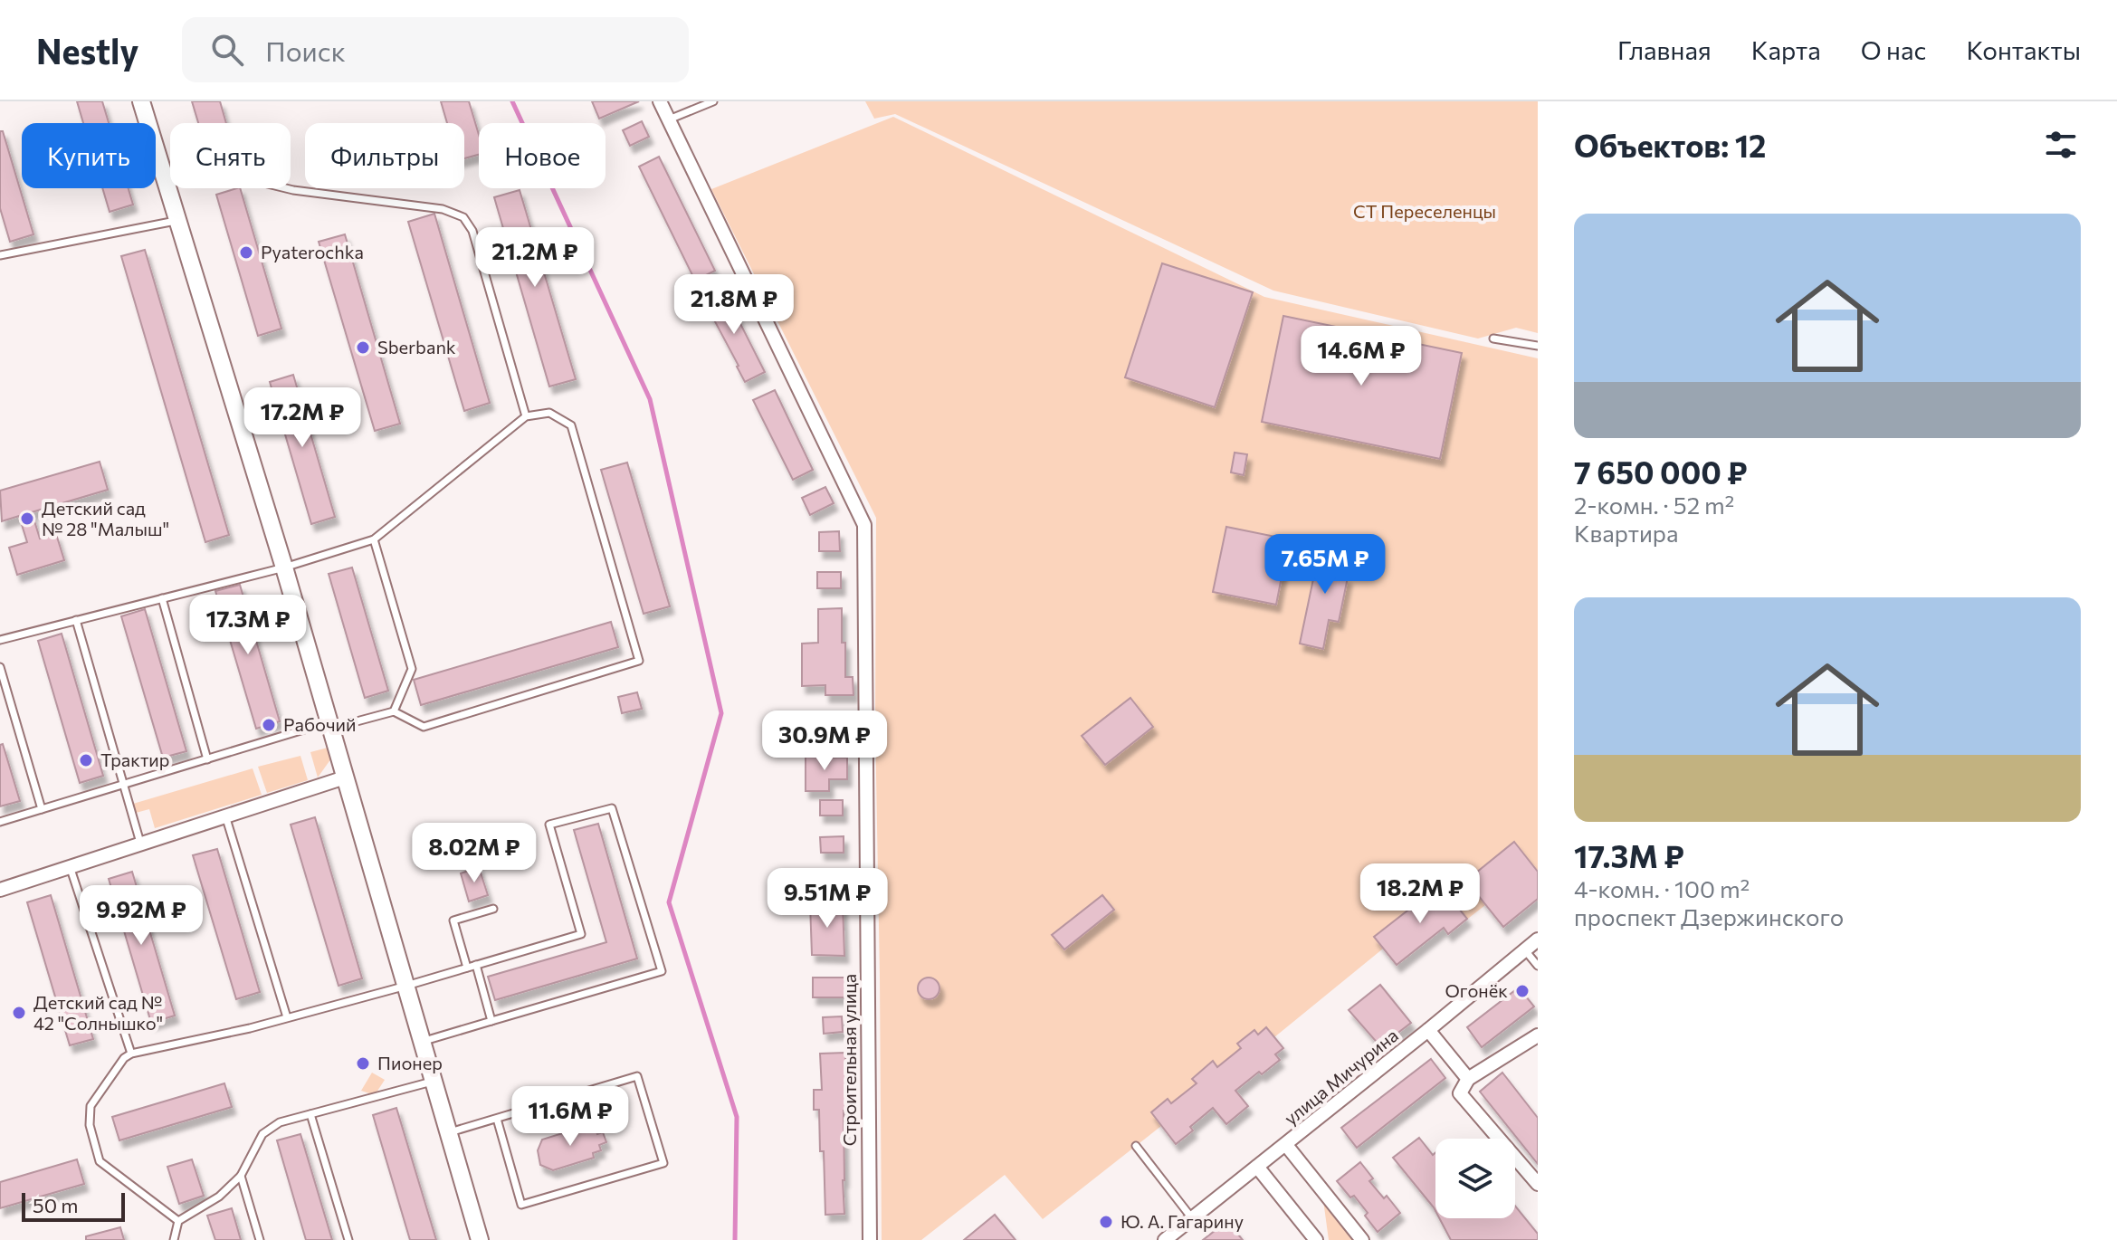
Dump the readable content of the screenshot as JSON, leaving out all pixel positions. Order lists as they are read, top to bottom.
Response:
{
  "streets": {
    "street": ["Строительная улица", "улица Мичурина"]
  },
  "parks": ["СТ Переселенцы"],
  "places": [
    "Pyaterochka",
    "Sberbank",
    "Детский сад № 28 \"Малыш\"",
    "Рабочий",
    "Трактир",
    "Огонёк",
    "Детский сад № 42 \"Солнышко\"",
    "Пионер",
    "Ю. А. Гагарину"
  ],
  "scale_bar": "50 m",
  "page": {
    "header": "Nestly",
    "search": "Поиск",
    "nav": [
      "Главная",
      "Карта",
      "О нас",
      "Контакты"
    ],
    "heading": "Объектов: 12",
    "chip": [
      "Купить",
      "Снять",
      "Фильтры",
      "Новое"
    ],
    "list": [
      {
        "name": "7 650 000 ₽",
        "note": "2-комн. · 52 m² · Квартира"
      },
      {
        "name": "17.3M ₽",
        "note": "4-комн. · 100 m² · проспект Дзержинского"
      }
    ],
    "price": [
      "21.2M ₽",
      "21.8M ₽",
      "14.6M ₽",
      "17.2M ₽",
      "7.65M ₽",
      "17.3M ₽",
      "30.9M ₽",
      "8.02M ₽",
      "18.2M ₽",
      "9.51M ₽",
      "9.92M ₽",
      "11.6M ₽"
    ],
    "scale": "50 m"
  }
}
